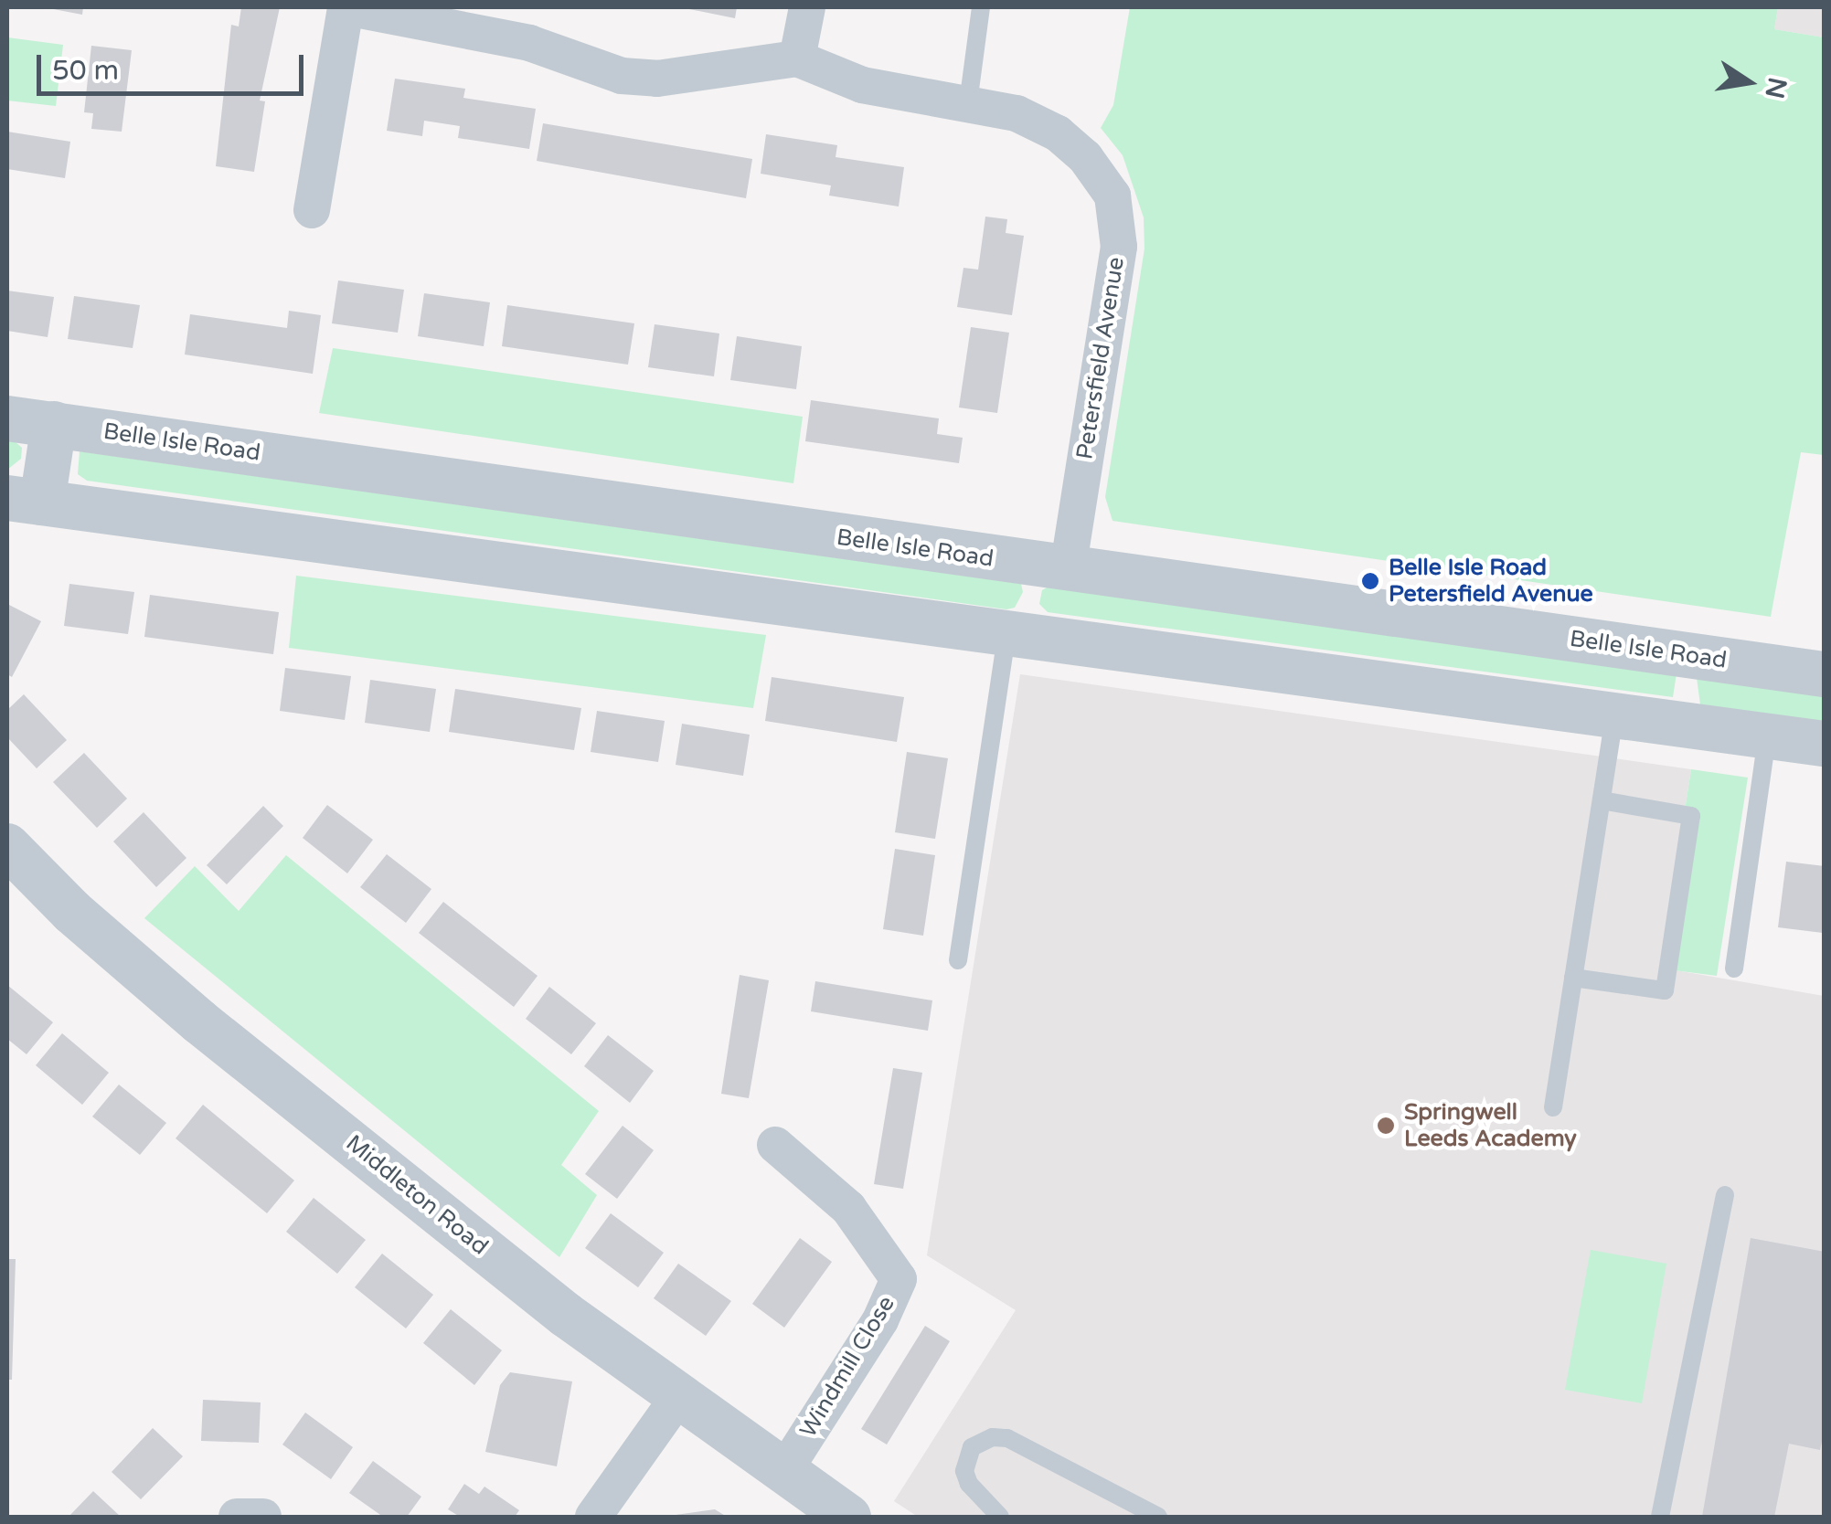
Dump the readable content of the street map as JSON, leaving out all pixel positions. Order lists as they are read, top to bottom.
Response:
{
  "streets": {
    "street": [
      "Petersfield Avenue",
      "Belle Isle Road",
      "Middleton Road",
      "Windmill Close"
    ]
  },
  "crossings": [
    ["Petersfield Avenue", "Belle Isle Road"],
    ["Middleton Road", "Windmill Close"]
  ],
  "places": ["Belle Isle Road Petersfield Avenue", "Springwell Leeds Academy"],
  "scale_bar": "50 m",
  "north": "right"
}
